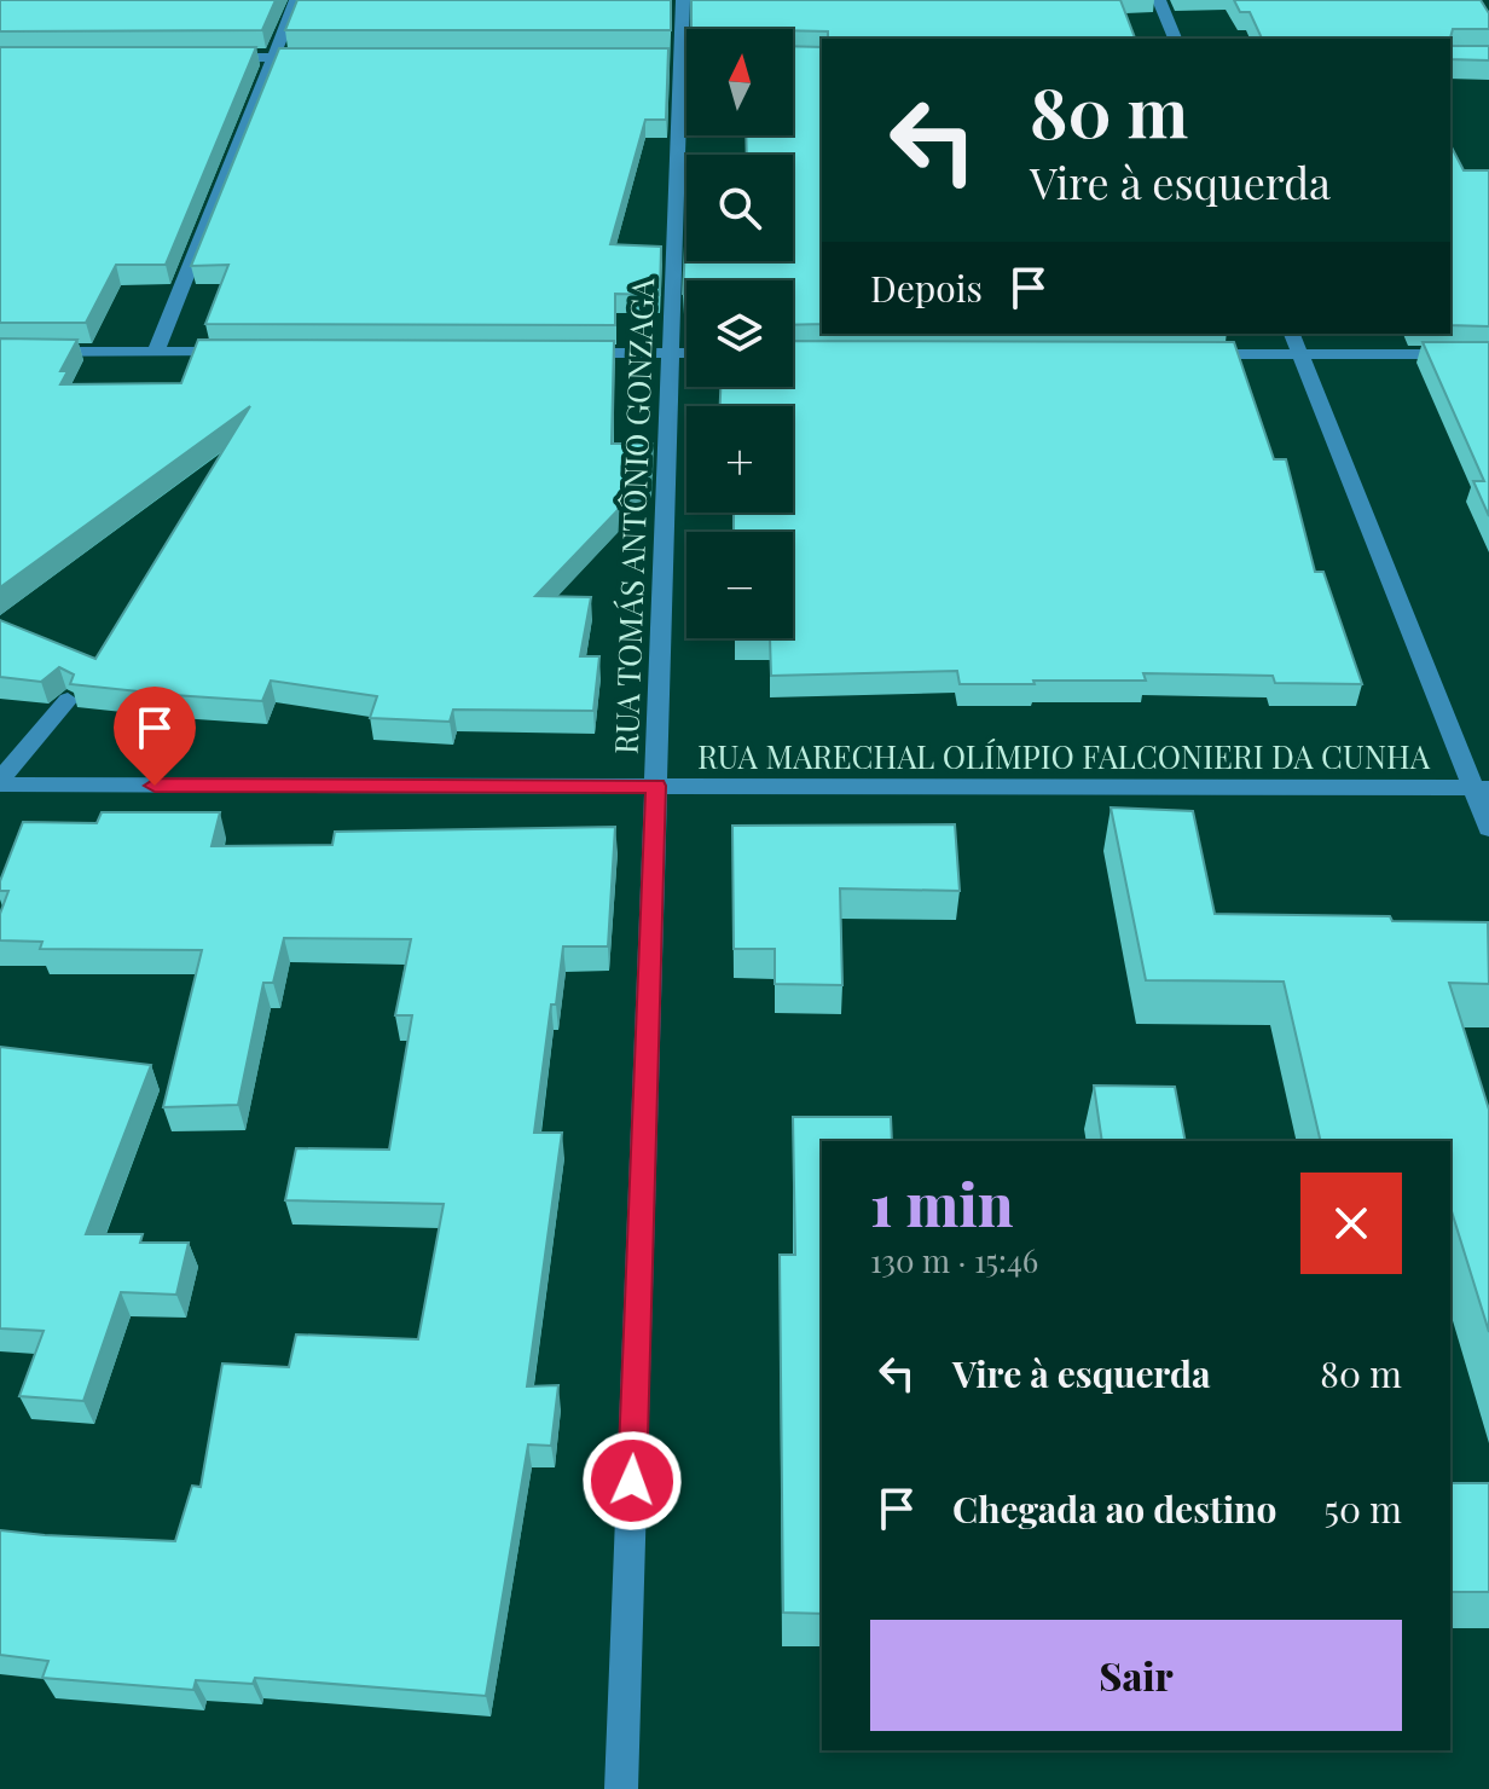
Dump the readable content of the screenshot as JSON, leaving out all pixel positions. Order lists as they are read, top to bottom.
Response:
{
  "streets": {
    "street": ["RUA TOMÁS ANTÔNIO GONZAGA", "RUA MARECHAL OLÍMPIO FALCONIERI DA CUNHA"]
  },
  "crossings": [
    ["RUA TOMÁS ANTÔNIO GONZAGA", "RUA MARECHAL OLÍMPIO FALCONIERI DA CUNHA"]
  ],
  "north": "top",
  "page": {
    "map_buttons": ["+", "−"],
    "turn": ["80 m", "Vire à esquerda"],
    "then": "Depois",
    "heading": ["1 min", "130 m · 15:46"],
    "list": [
      {
        "name": "Vire à esquerda",
        "value": "80 m"
      },
      {
        "name": "Chegada ao destino",
        "value": "50 m"
      }
    ],
    "buttons": "Sair"
  }
}
